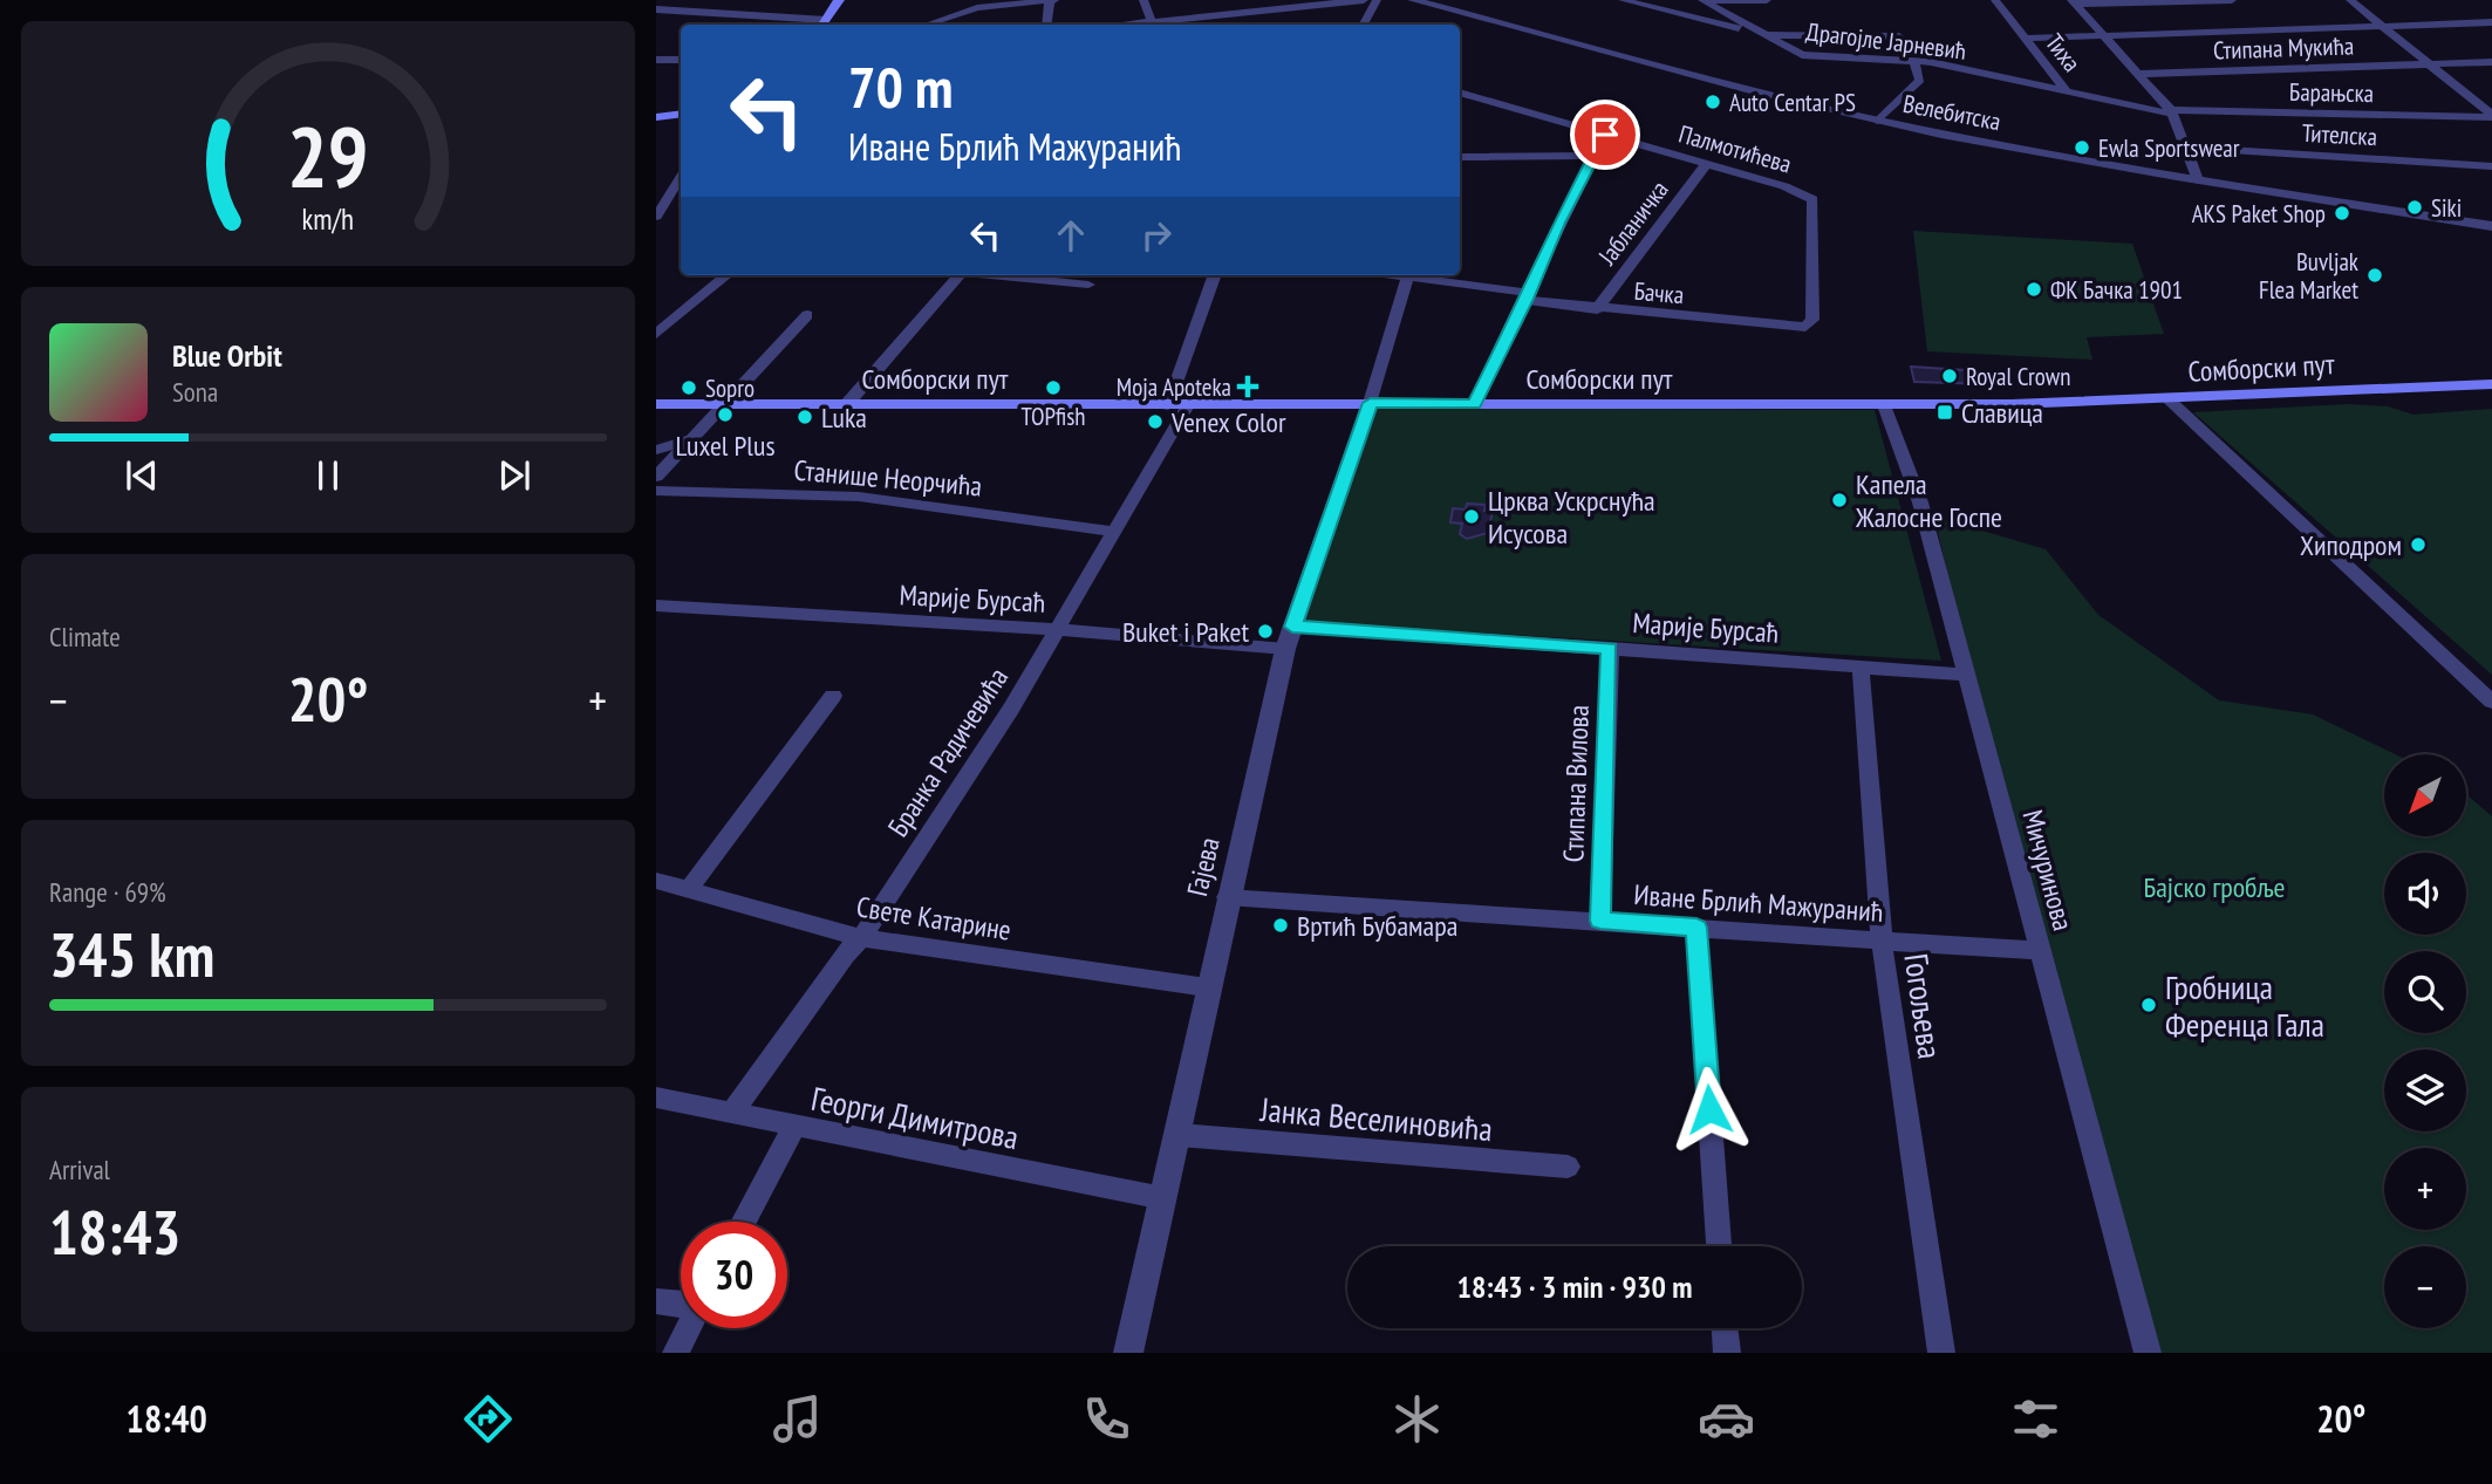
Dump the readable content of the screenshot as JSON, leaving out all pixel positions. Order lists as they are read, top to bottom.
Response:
{
  "streets": {
    "main road": ["Сомборски пут"],
    "street": [
      "Драгојле Јарневић",
      "Стипана Мукића",
      "Тиха",
      "Барањска",
      "Велебитска",
      "Тителска",
      "Палмотићева",
      "Јабланичка",
      "Бачка",
      "Станише Неорчића",
      "Марије Бурсаћ",
      "Бранка Радичевића",
      "Стипана Вилова",
      "Гајева",
      "Мичуринова",
      "Иване Брлић Мажуранић",
      "Свете Катарине",
      "Гогољева",
      "Георги Димитрова",
      "Јанка Веселиновића"
    ]
  },
  "crossings": [
    ["Драгојле Јарневић", "Тиха"],
    ["Драгојле Јарневић", "Барањска"],
    ["Палмотићева", "Јабланичка"],
    ["Палмотићева", "Бачка"],
    ["Јабланичка", "Бачка"],
    ["Сомборски пут", "Бранка Радичевића"],
    ["Сомборски пут", "Гајева"],
    ["Сомборски пут", "Мичуринова"],
    ["Станише Неорчића", "Бранка Радичевића"],
    ["Марије Бурсаћ", "Бранка Радичевића"],
    ["Марије Бурсаћ", "Стипана Вилова"],
    ["Марије Бурсаћ", "Гајева"],
    ["Марије Бурсаћ", "Мичуринова"],
    ["Марије Бурсаћ", "Гогољева"],
    ["Бранка Радичевића", "Свете Катарине"],
    ["Бранка Радичевића", "Георги Димитрова"],
    ["Стипана Вилова", "Иване Брлић Мажуранић"],
    ["Гајева", "Иване Брлић Мажуранић"],
    ["Гајева", "Свете Катарине"],
    ["Гајева", "Георги Димитрова"],
    ["Гајева", "Јанка Веселиновића"],
    ["Мичуринова", "Иване Брлић Мажуранић"],
    ["Иване Брлић Мажуранић", "Гогољева"]
  ],
  "parks": ["Бајско гробље"],
  "places": {
    "other": [
      "Auto Centar PS",
      "Ewla Sportswear",
      "Siki",
      "AKS Paket Shop",
      "Buvljak Flea Market",
      "ФК Бачка 1901",
      "Royal Crown",
      "Sopro",
      "TOPfish",
      "Luxel Plus",
      "Luka",
      "Venex Color",
      "Капела Жалосне Госпе",
      "Црква Ускрснућа Исусова",
      "Хиподром",
      "Buket i Paket",
      "Вртић Бубамара",
      "Гробница Ференца Гала"
    ],
    "health": ["Moja Apoteka"],
    "transit": ["Славица"]
  },
  "north": "bottom left",
  "page": {
    "turn": ["70 m", "Иване Брлић Мажуранић"],
    "song": ["Blue Orbit", "Sona"],
    "tile": [
      "Climate",
      ["Range · 69%", "345 km"],
      ["Arrival", "18:43"]
    ],
    "heat": ["−", "20°", "+"],
    "map_buttons": ["+", "−"],
    "limit": "30",
    "trip": "18:43 · 3 min · 930 m",
    "tabs": ["18:40", "20°"],
    "gauge": ["29", "km/h"]
  }
}
